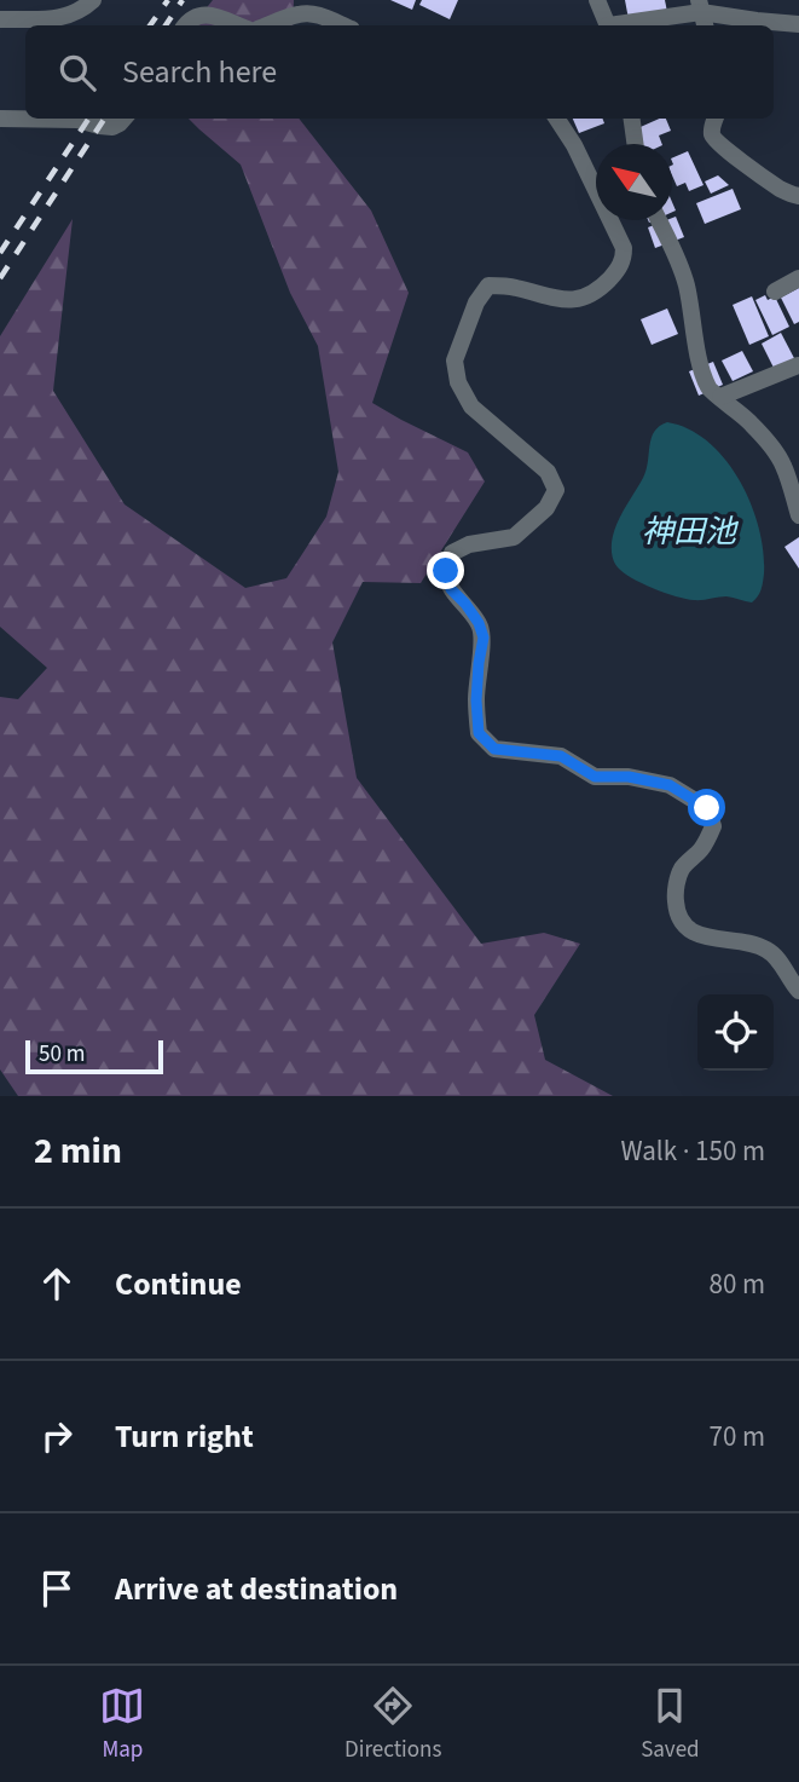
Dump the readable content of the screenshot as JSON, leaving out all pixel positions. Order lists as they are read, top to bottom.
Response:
{
  "water": ["神田池"],
  "scale_bar": "50 m",
  "north": "top left",
  "page": {
    "search": "Search here",
    "scale": "50 m",
    "heading": ["2 min", "Walk · 150 m"],
    "list": [
      ["Continue", "80 m"],
      ["Turn right", "70 m"],
      "Arrive at destination"
    ],
    "nav": ["Map", "Directions", "Saved"]
  }
}
